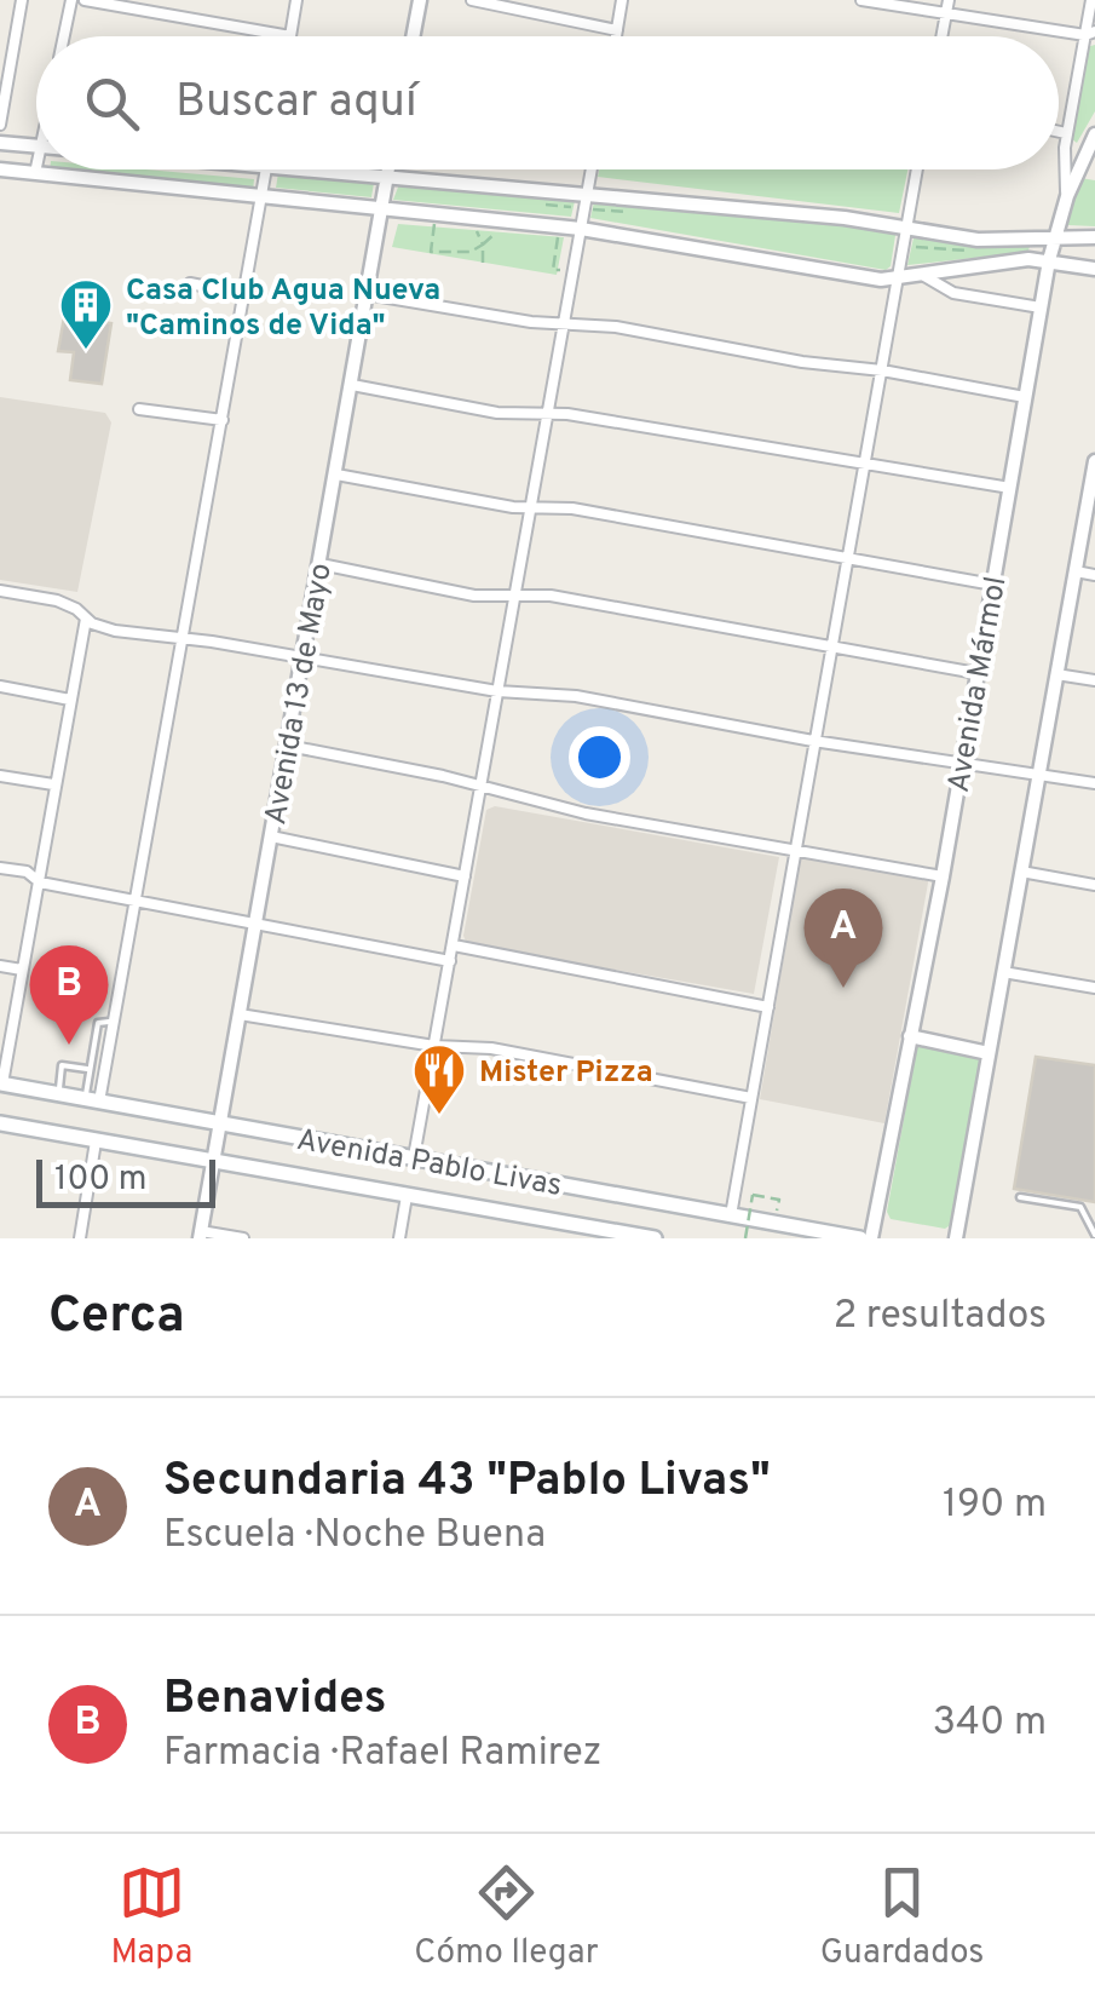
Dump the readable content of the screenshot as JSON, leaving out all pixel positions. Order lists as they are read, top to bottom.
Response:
{
  "streets": {
    "main road": ["Avenida Pablo Livas"],
    "street": ["Avenida Mármol", "Avenida 13 de Mayo"]
  },
  "crossings": [
    ["Avenida 13 de Mayo", "Avenida Pablo Livas"]
  ],
  "places": {
    "building": ["Casa Club Agua Nueva \"Caminos de Vida\""],
    "restaurant": ["Mister Pizza"]
  },
  "scale_bar": "100 m",
  "page": {
    "search": "Buscar aquí",
    "pins": ["A", "B"],
    "scale": "100 m",
    "heading": ["Cerca", "2 resultados"],
    "list": [
      {
        "mark": "A",
        "name": "Secundaria 43 \"Pablo Livas\"",
        "note": "Escuela · Noche Buena",
        "value": "190 m"
      },
      {
        "mark": "B",
        "name": "Benavides",
        "note": "Farmacia · Rafael Ramirez",
        "value": "340 m"
      }
    ],
    "nav": ["Mapa", "Cómo llegar", "Guardados"]
  }
}
